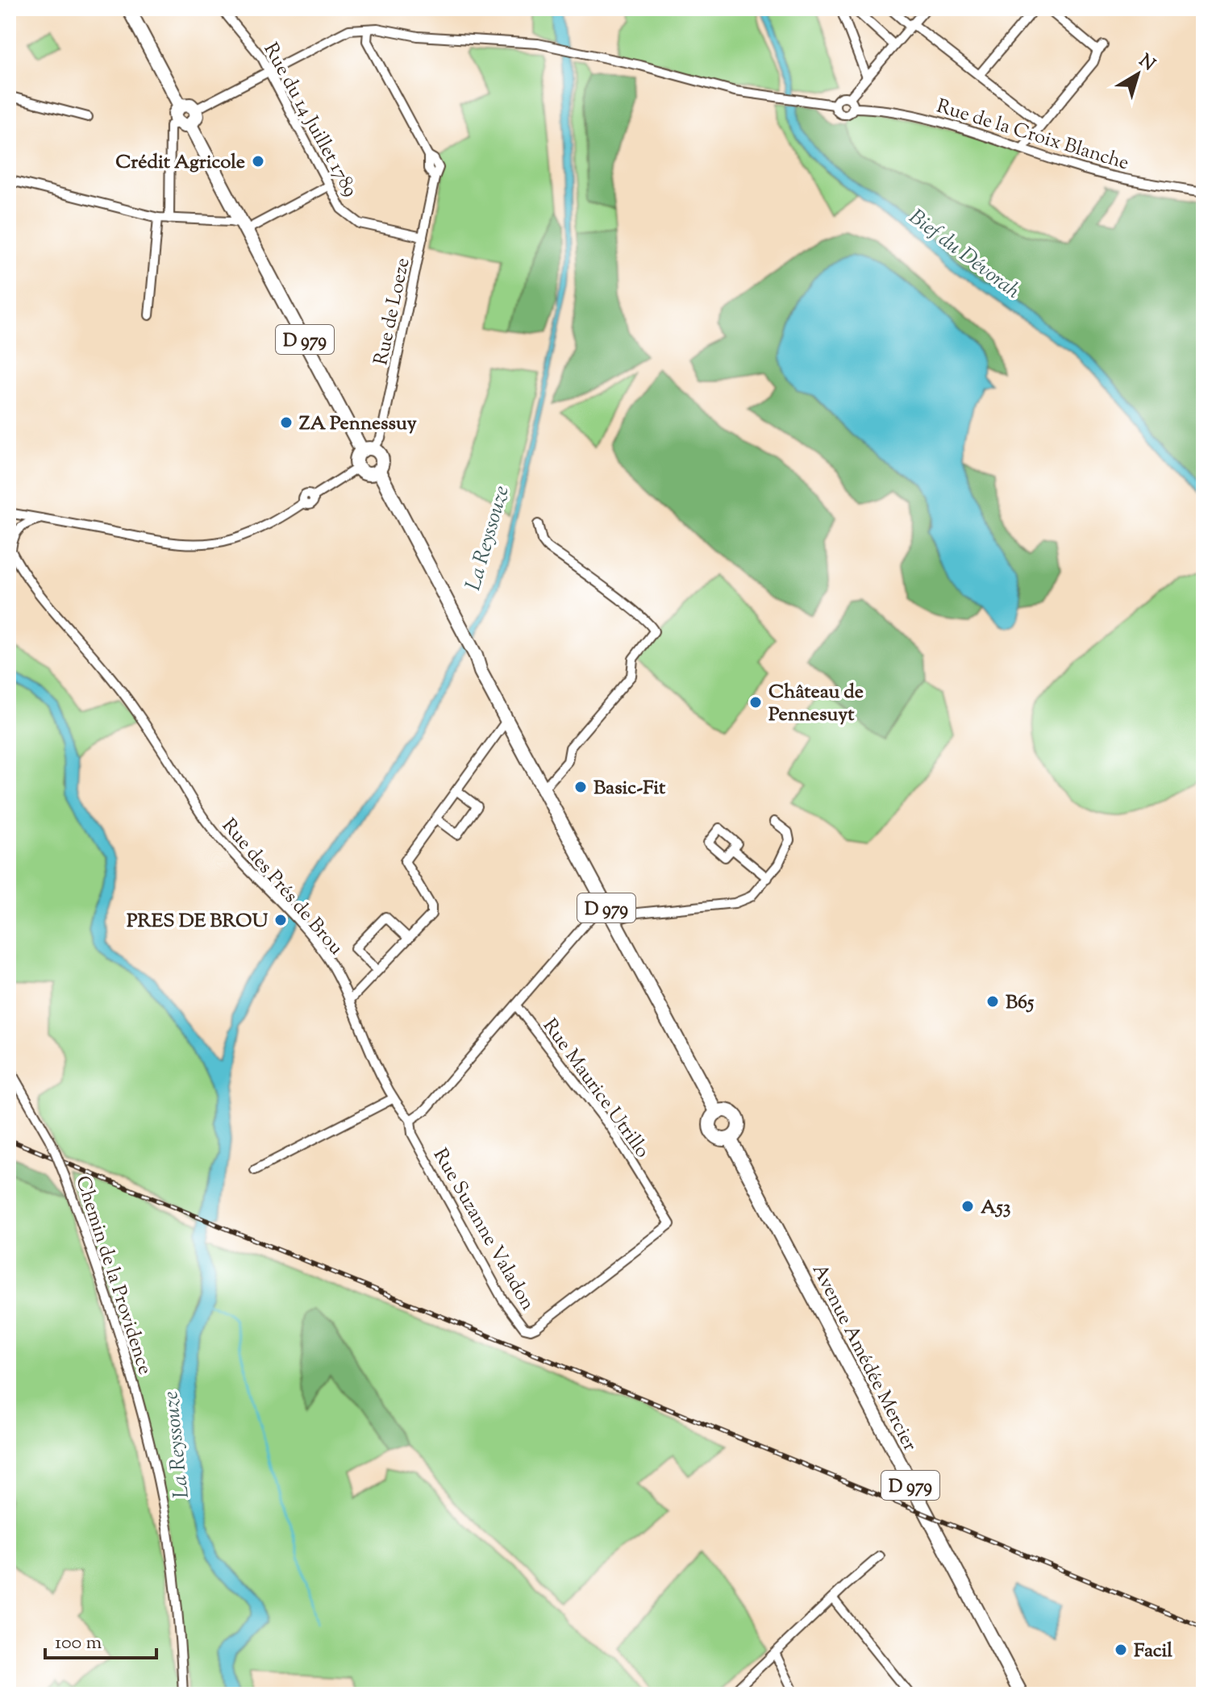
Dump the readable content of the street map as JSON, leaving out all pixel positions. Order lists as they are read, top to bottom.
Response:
{
  "streets": {
    "main road": ["D 979", "Avenue Amédée Mercier"],
    "street": [
      "Rue du 14 Juillet 1789",
      "Rue de la Croix Blanche",
      "Rue de Loeze",
      "Rue des Prés de Brou",
      "Rue Maurice Utrillo",
      "Rue Suzanne Valadon",
      "Chemin de la Providence"
    ]
  },
  "crossings": [
    ["Rue du 14 Juillet 1789", "Rue de Loeze"],
    ["Rue de Loeze", "D 979"],
    ["D 979", "Avenue Amédée Mercier"],
    ["Rue des Prés de Brou", "Rue Suzanne Valadon"],
    ["Rue Maurice Utrillo", "Rue Suzanne Valadon"]
  ],
  "water": ["Bief du Dévorah", "La Reyssouze"],
  "places": [
    "Crédit Agricole",
    "ZA Pennessuy",
    "Château de Pennesuyt",
    "Basic-Fit",
    "PRES DE BROU",
    "B65",
    "A53",
    "Facil"
  ],
  "scale_bar": "100 m",
  "north": "top right"
}
